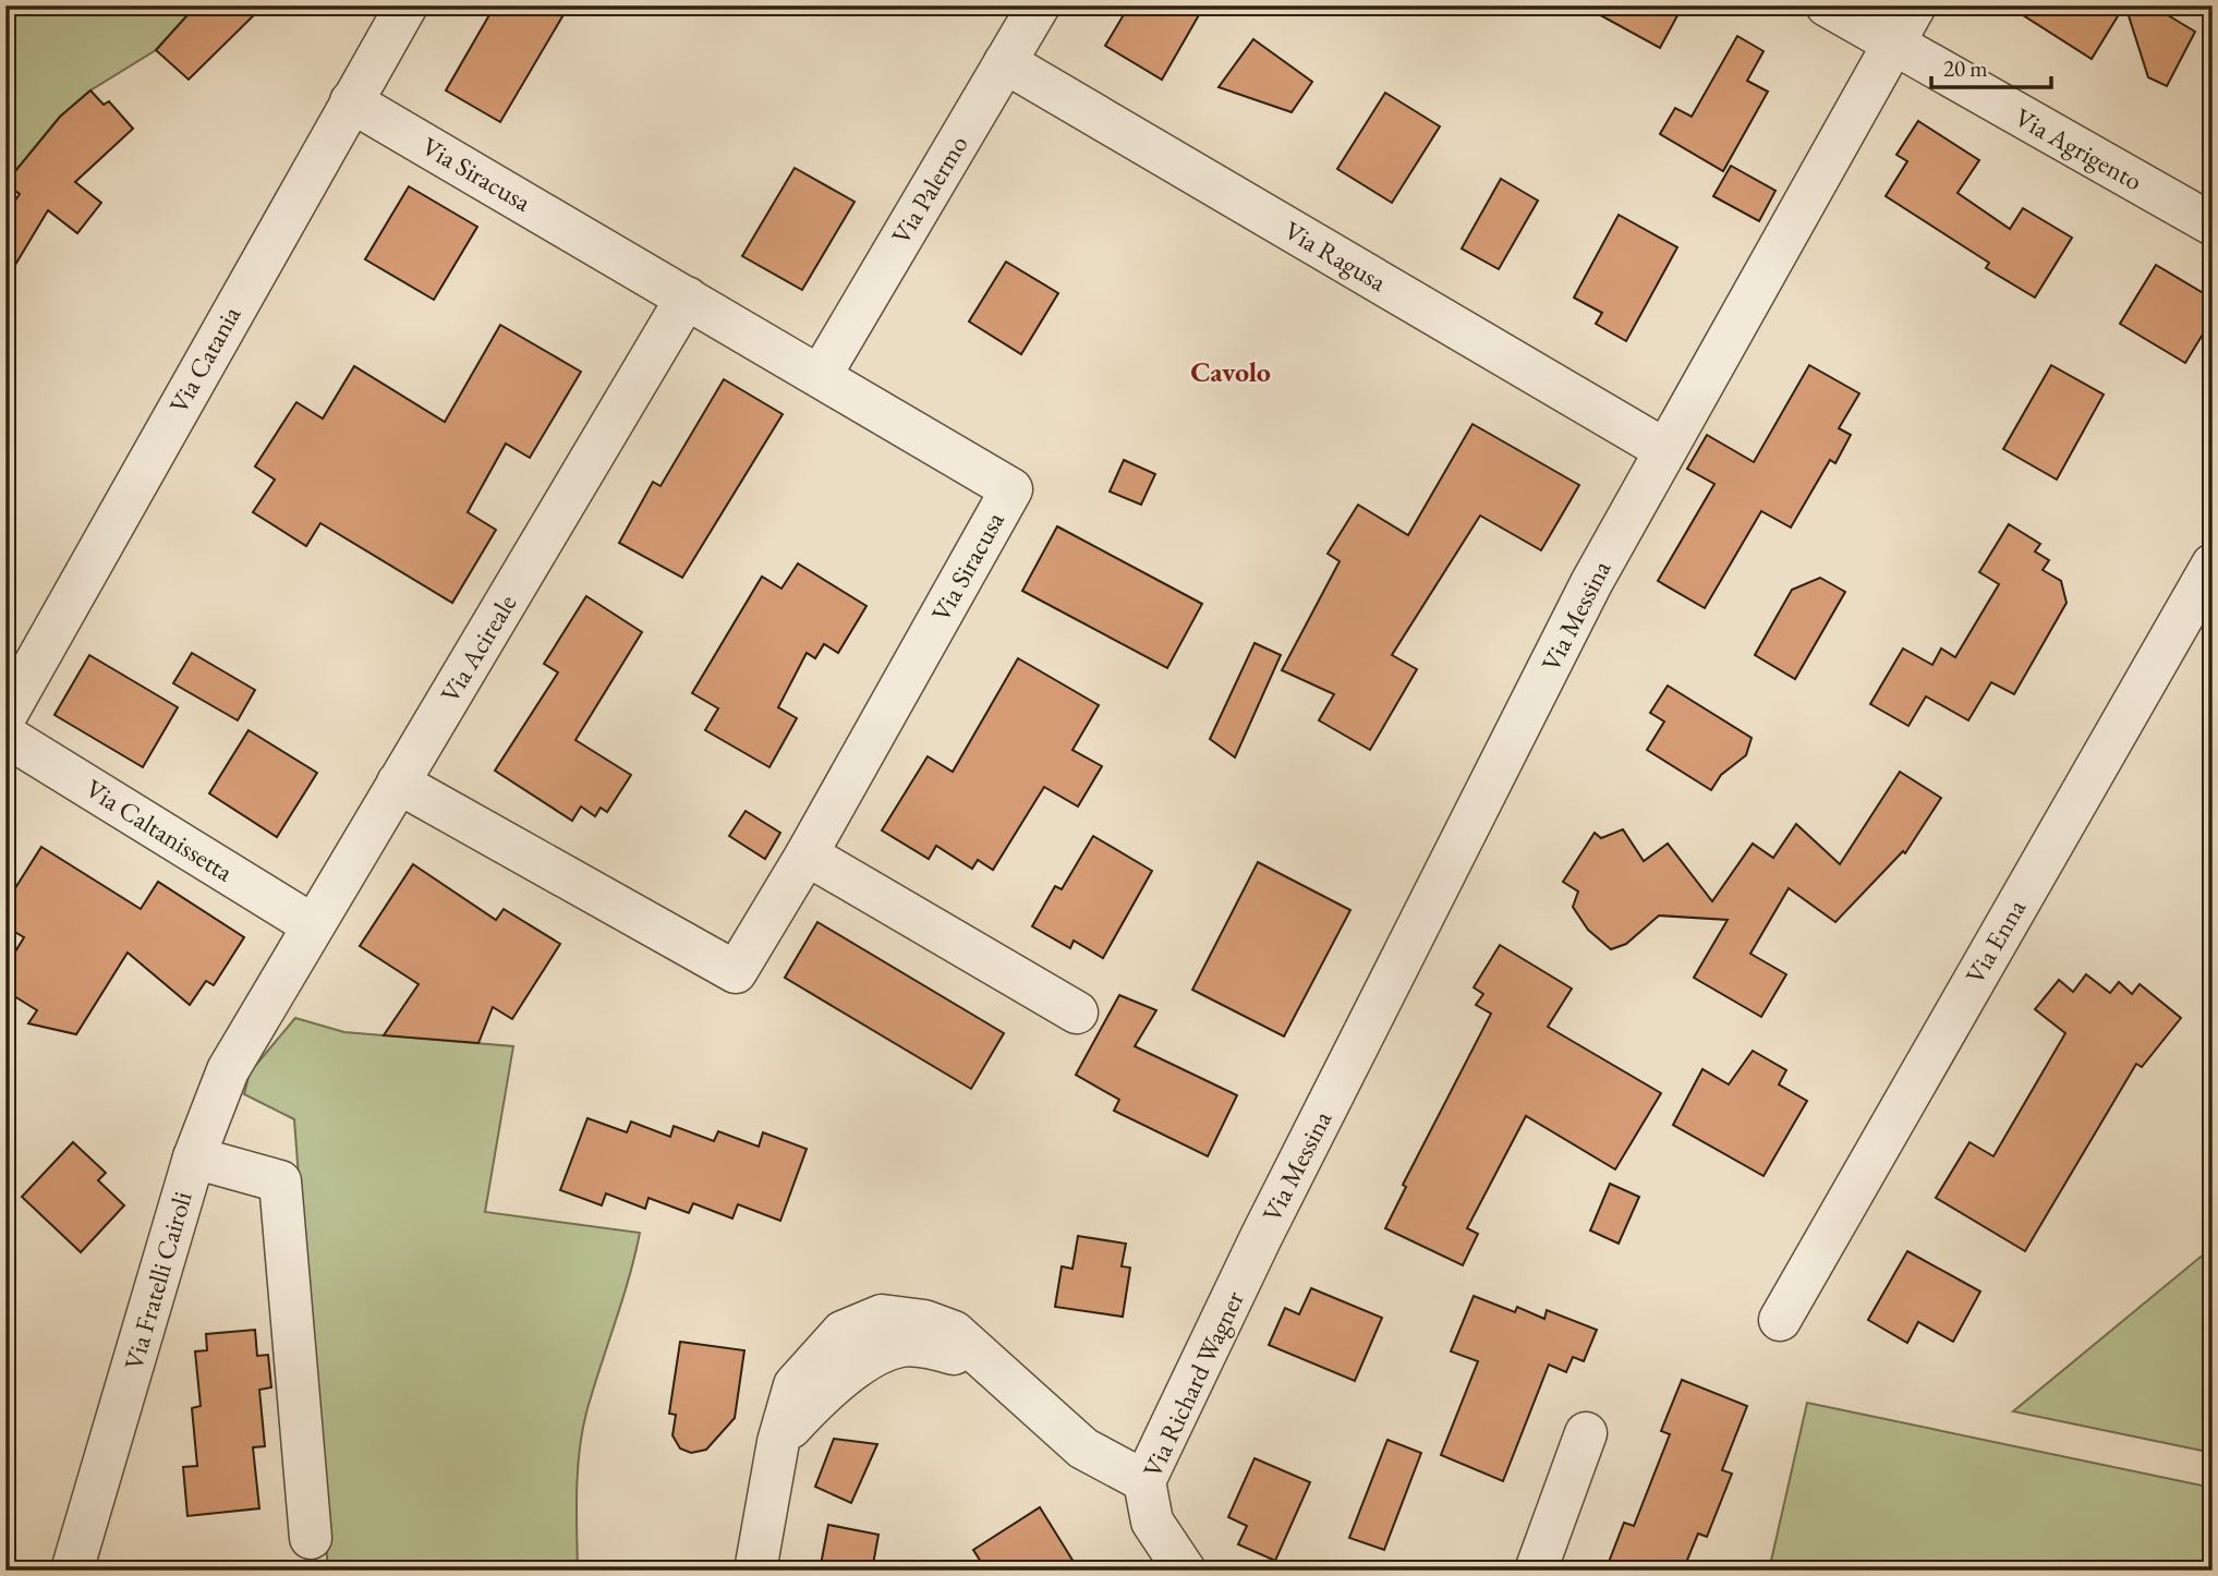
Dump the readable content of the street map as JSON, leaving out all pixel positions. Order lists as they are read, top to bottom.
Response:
{
  "streets": {
    "street": [
      "Via Agrigento",
      "Via Siracusa",
      "Via Palermo",
      "Via Ragusa",
      "Via Catania",
      "Via Messina",
      "Via Acireale",
      "Via Caltanissetta",
      "Via Enna",
      "Via Fratelli Cairoli",
      "Via Richard Wagner"
    ]
  },
  "crossings": [
    ["Via Agrigento", "Via Messina"],
    ["Via Siracusa", "Via Palermo"],
    ["Via Siracusa", "Via Catania"],
    ["Via Siracusa", "Via Acireale"],
    ["Via Palermo", "Via Ragusa"],
    ["Via Ragusa", "Via Messina"],
    ["Via Messina", "Via Richard Wagner"],
    ["Via Acireale", "Via Caltanissetta"],
    ["Via Acireale", "Via Fratelli Cairoli"]
  ],
  "districts": ["Cavolo"],
  "scale_bar": "20 m"
}
